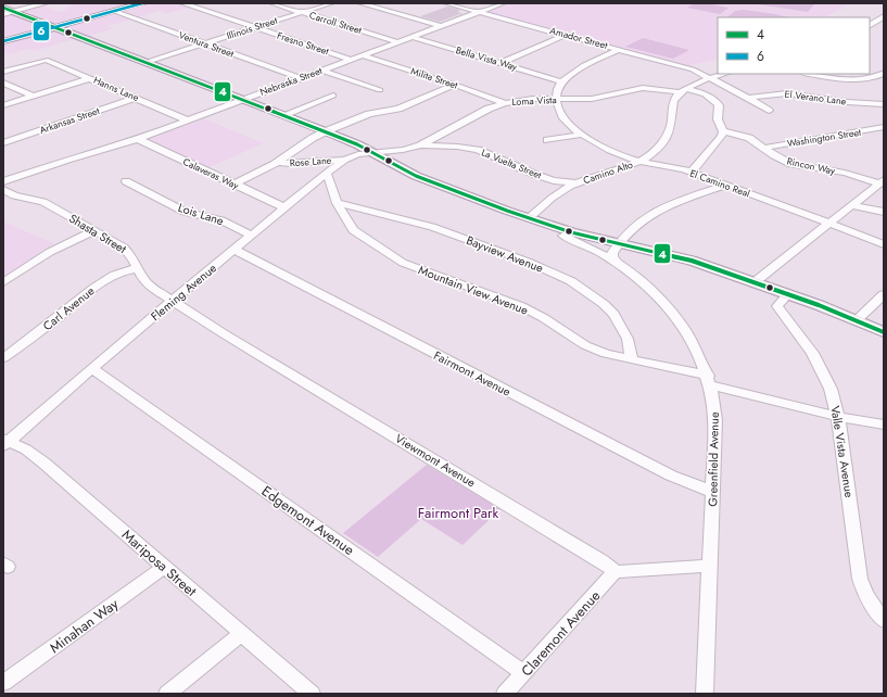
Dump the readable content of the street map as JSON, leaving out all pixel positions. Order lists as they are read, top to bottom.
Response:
{
  "streets": {
    "street": [
      "Carroll Street",
      "Illinois Street",
      "Amador Street",
      "Fresno Street",
      "Ventura Street",
      "Bella Vista Way",
      "Milita Street",
      "Nebraska Street",
      "Hanns Lane",
      "El Verano Lane",
      "Loma Vista",
      "Arkansas Street",
      "Washington Street",
      "Rose Lane",
      "La Vuelta Street",
      "Rincon Way",
      "Camino Alto",
      "Calaveras Way",
      "El Camino Real",
      "Lois Lane",
      "Shasta Street",
      "Bayview Avenue",
      "Mountain View Avenue",
      "Fleming Avenue",
      "Carl Avenue",
      "Fairmont Avenue",
      "Valle Vista Avenue",
      "Greenfield Avenue",
      "Viewmont Avenue",
      "Edgemont Avenue",
      "Mariposa Street",
      "Minahan Way",
      "Claremont Avenue"
    ]
  },
  "crossings": [
    ["Carroll Street", "Illinois Street"],
    ["Carroll Street", "Nebraska Street"],
    ["Illinois Street", "Fresno Street"],
    ["Illinois Street", "Ventura Street"],
    ["Amador Street", "Nebraska Street"],
    ["Amador Street", "El Verano Lane"],
    ["Fresno Street", "Nebraska Street"],
    ["Ventura Street", "Nebraska Street"],
    ["Bella Vista Way", "Nebraska Street"],
    ["Milita Street", "Nebraska Street"],
    ["Milita Street", "Loma Vista"],
    ["Nebraska Street", "Hanns Lane"],
    ["Nebraska Street", "Calaveras Way"],
    ["Hanns Lane", "Arkansas Street"],
    ["Loma Vista", "La Vuelta Street"],
    ["Loma Vista", "Camino Alto"],
    ["Loma Vista", "El Camino Real"],
    ["Loma Vista", "Fleming Avenue"],
    ["Washington Street", "Rincon Way"],
    ["Rose Lane", "Fleming Avenue"],
    ["La Vuelta Street", "Camino Alto"],
    ["Camino Alto", "El Camino Real"],
    ["Calaveras Way", "Fleming Avenue"],
    ["Lois Lane", "Fleming Avenue"],
    ["Shasta Street", "Fleming Avenue"],
    ["Shasta Street", "Carl Avenue"],
    ["Shasta Street", "Viewmont Avenue"],
    ["Bayview Avenue", "Mountain View Avenue"],
    ["Mountain View Avenue", "Fleming Avenue"],
    ["Mountain View Avenue", "Valle Vista Avenue"],
    ["Mountain View Avenue", "Greenfield Avenue"],
    ["Fleming Avenue", "Fairmont Avenue"],
    ["Fleming Avenue", "Viewmont Avenue"],
    ["Fleming Avenue", "Edgemont Avenue"],
    ["Fleming Avenue", "Mariposa Street"],
    ["Fairmont Avenue", "Greenfield Avenue"],
    ["Viewmont Avenue", "Claremont Avenue"],
    ["Edgemont Avenue", "Claremont Avenue"],
    ["Mariposa Street", "Minahan Way"]
  ],
  "parks": ["Fairmont Park"],
  "lines": ["transit line 6", "transit line 4"],
  "legend": ["4", "6"]
}
